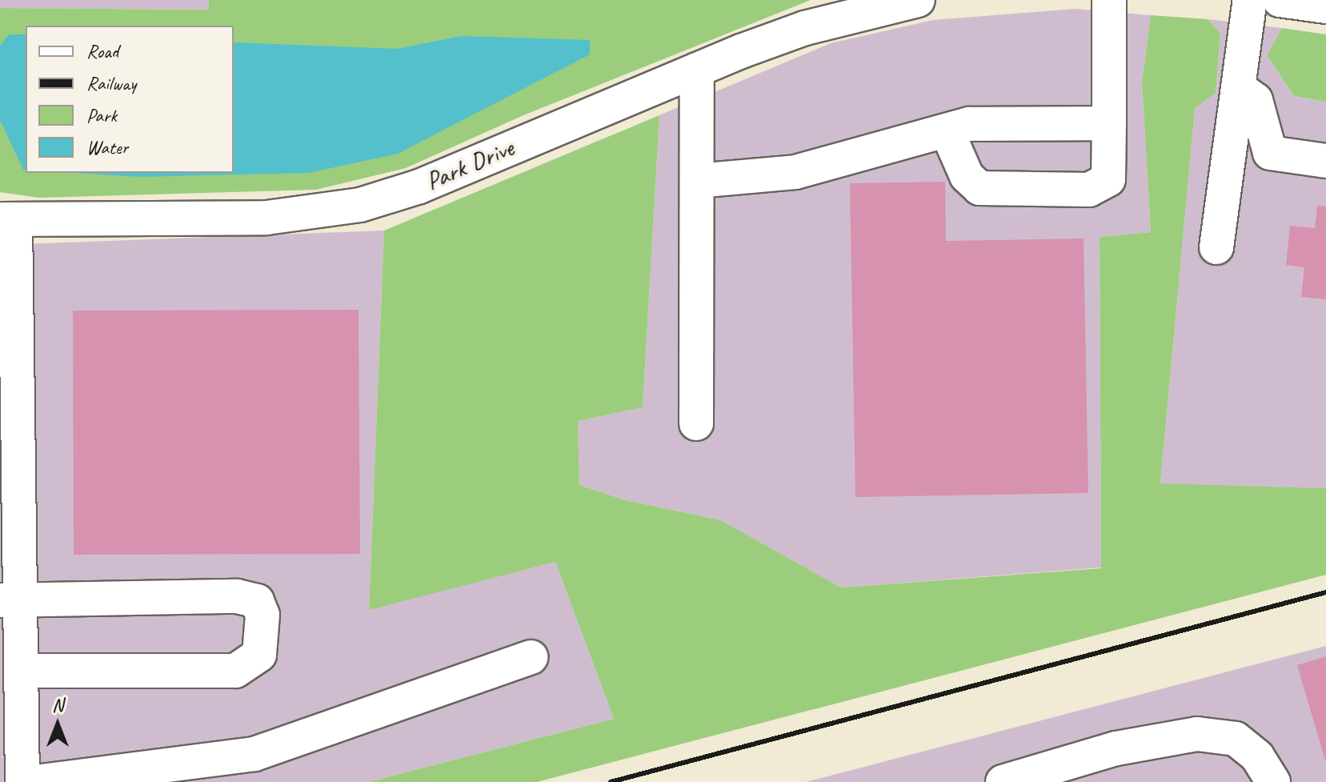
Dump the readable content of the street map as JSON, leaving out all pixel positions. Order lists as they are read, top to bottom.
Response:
{
  "streets": {
    "street": ["Park Drive"]
  },
  "legend": [
    "Road",
    "Railway",
    "Park",
    "Water"
  ],
  "north": "top"
}
